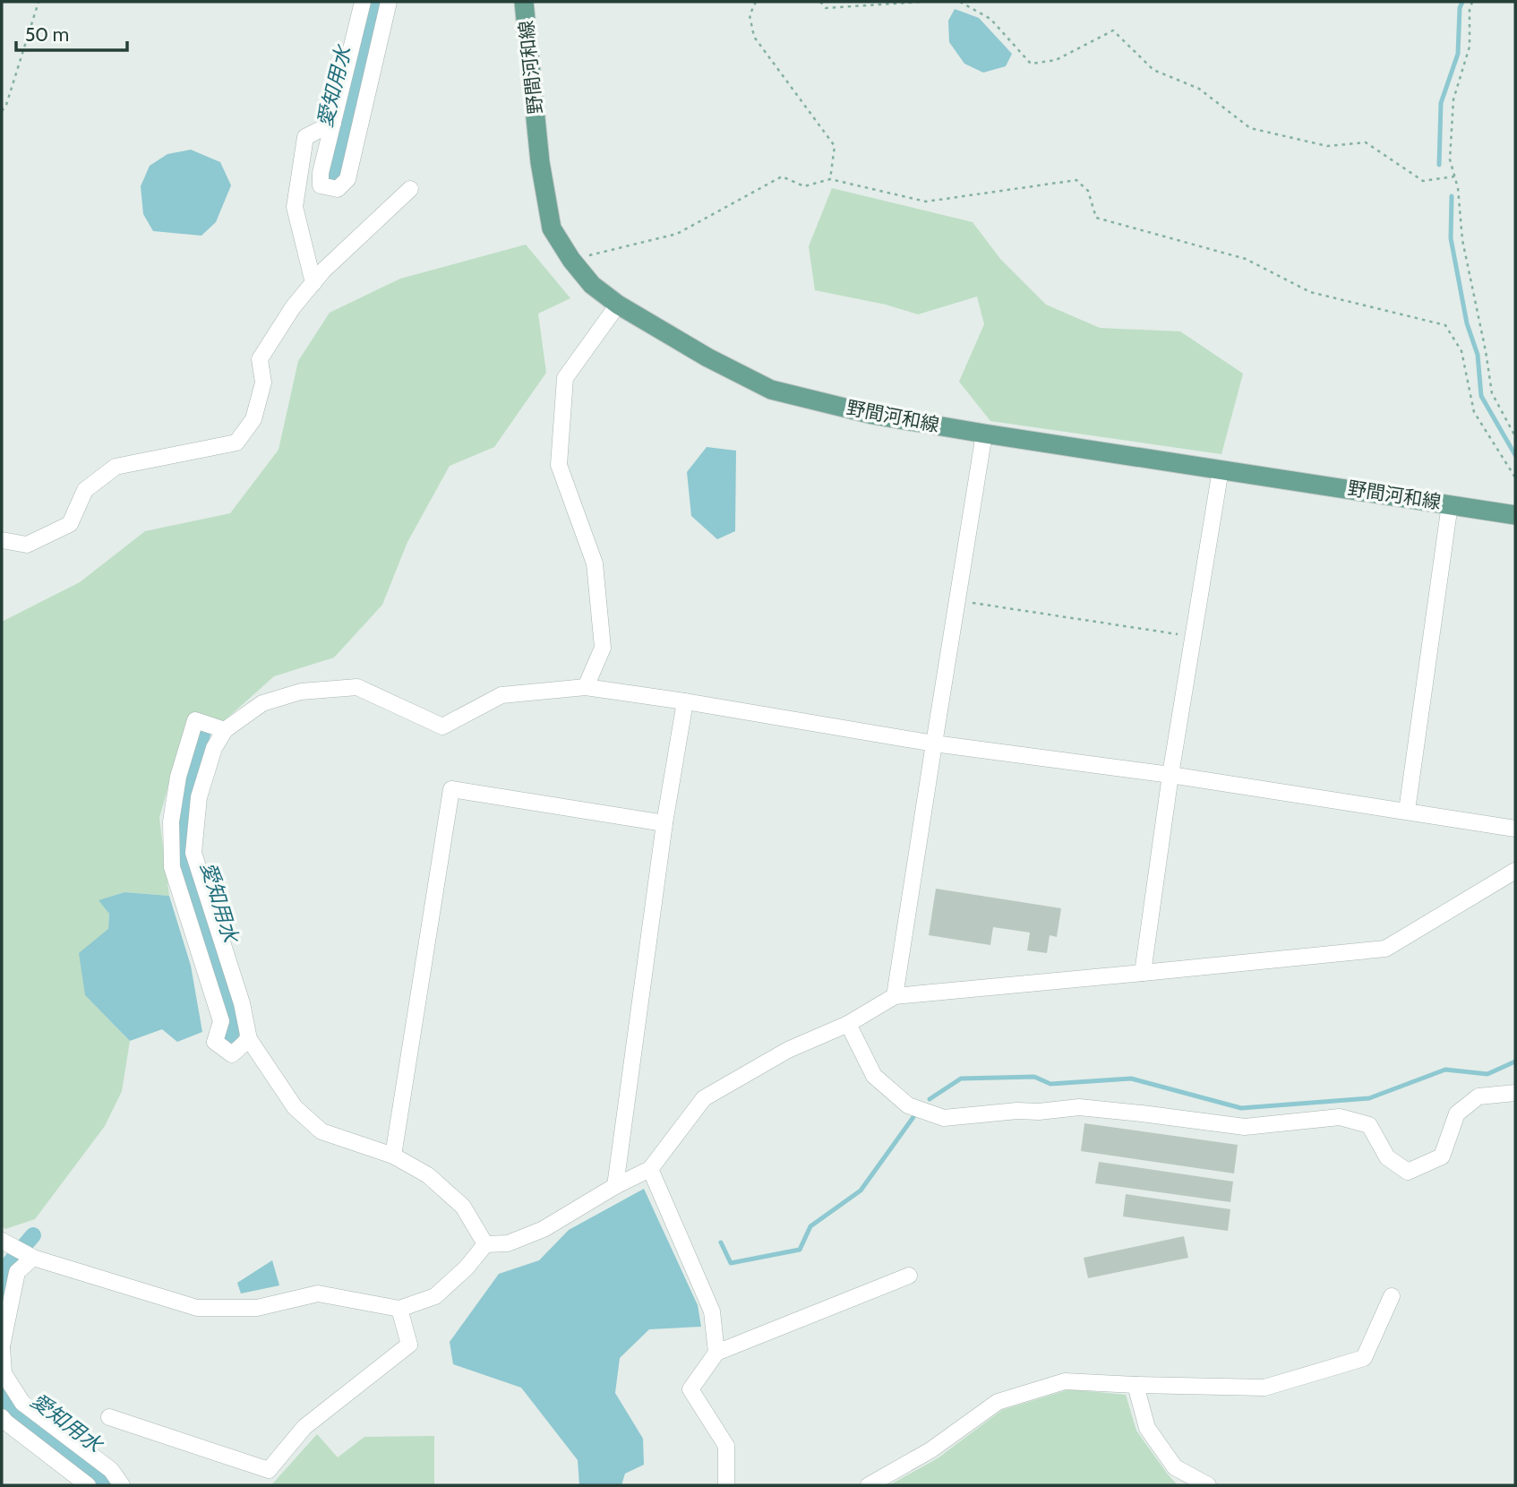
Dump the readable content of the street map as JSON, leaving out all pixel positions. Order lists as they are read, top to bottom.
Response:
{
  "streets": {
    "main road": ["野間河和線"]
  },
  "water": ["愛知用水"],
  "scale_bar": "50 m"
}
